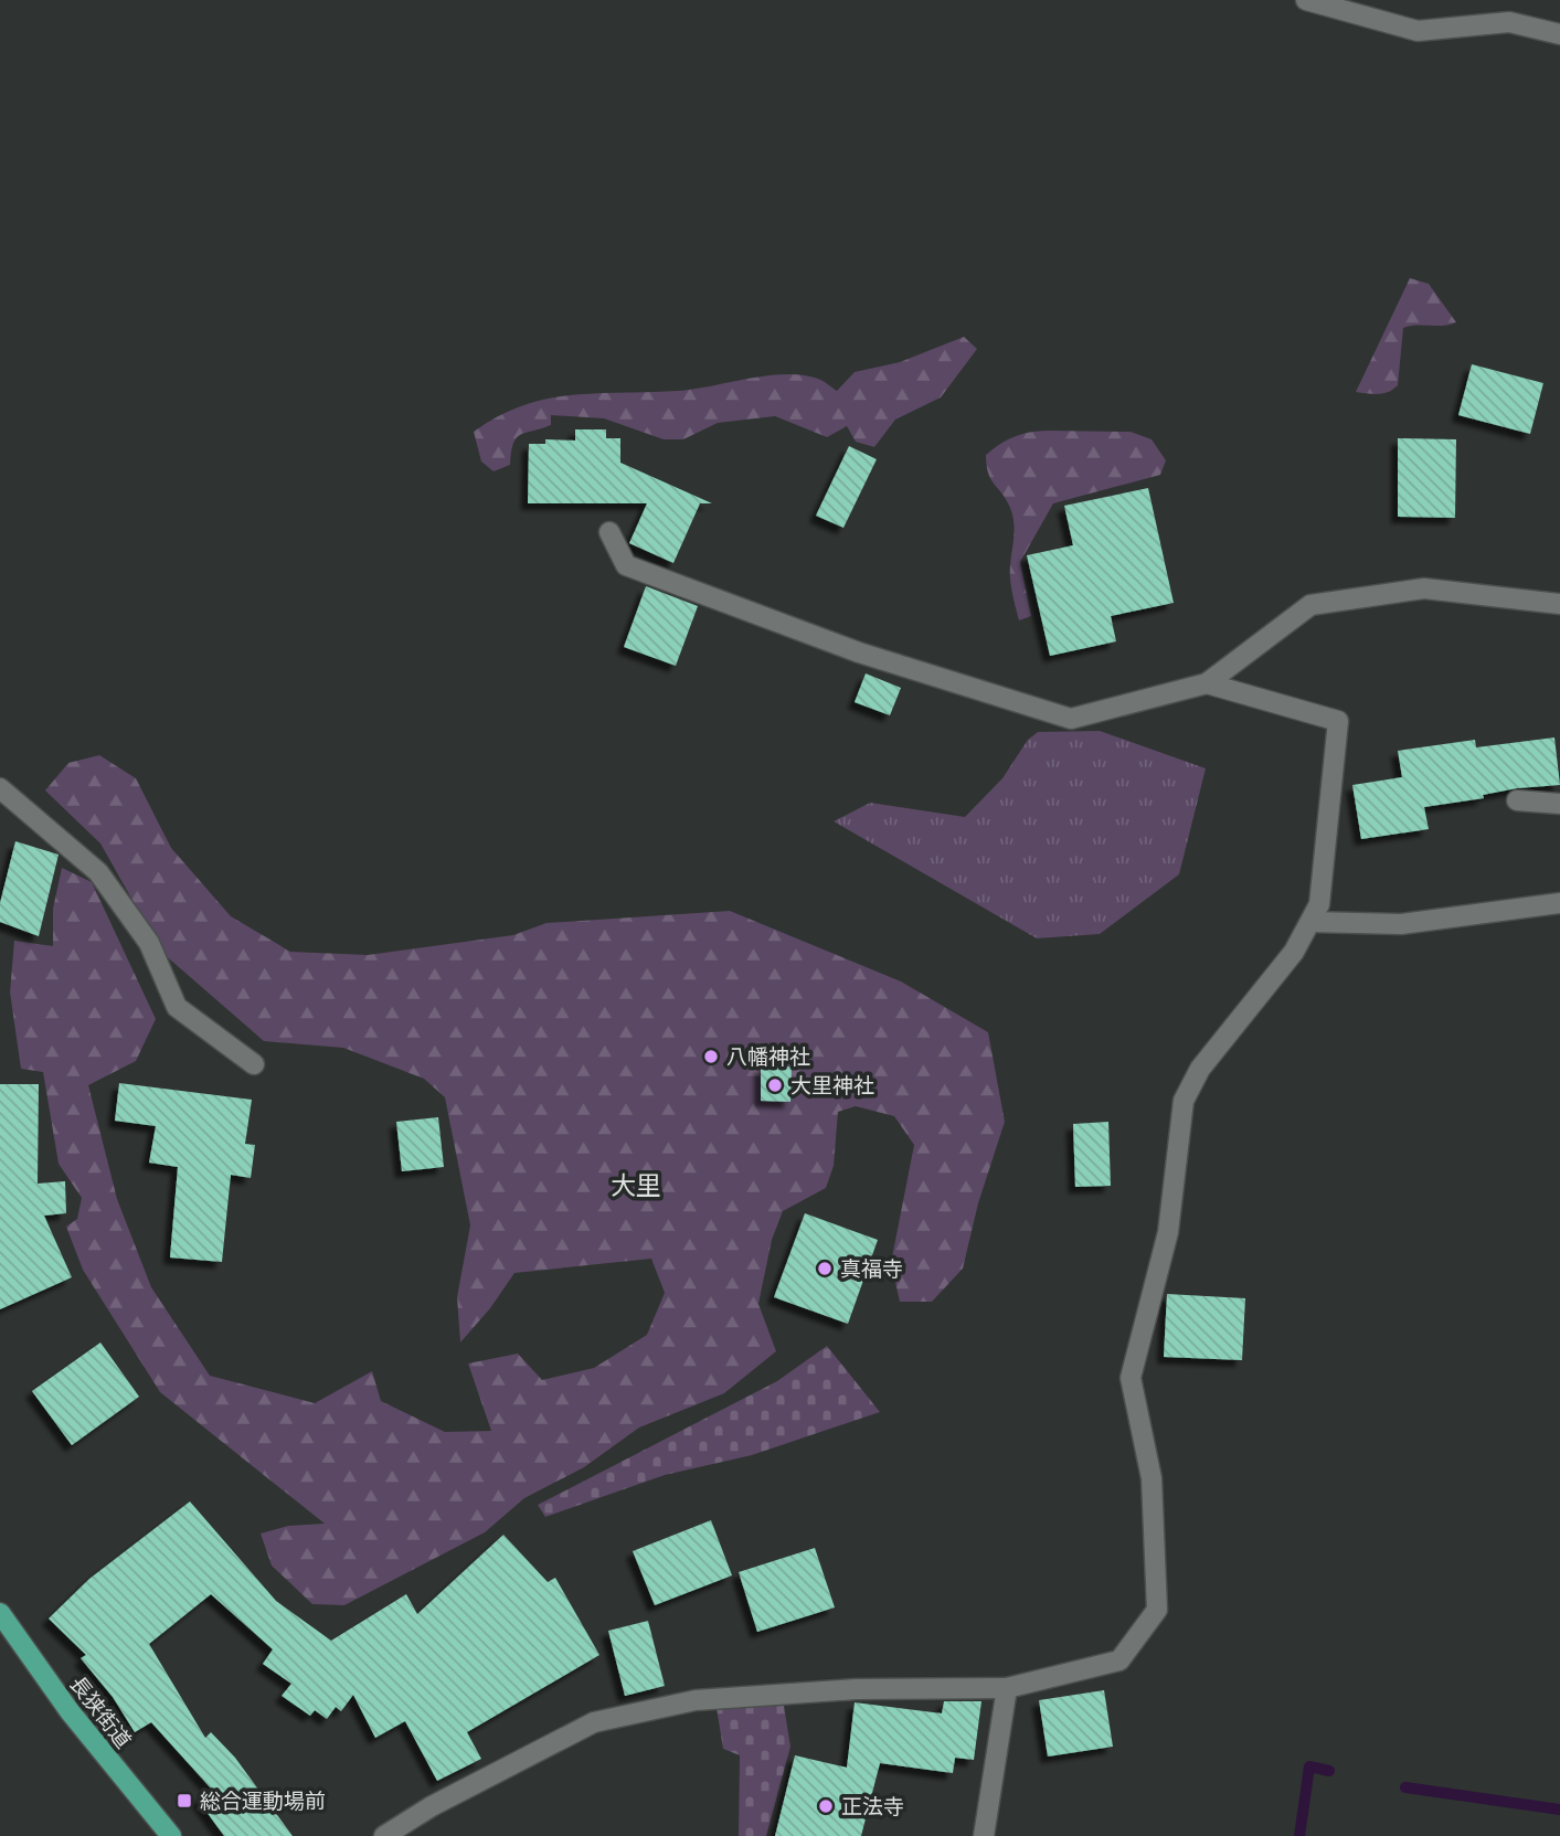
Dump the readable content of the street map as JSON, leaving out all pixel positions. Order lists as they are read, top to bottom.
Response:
{
  "streets": {
    "main road": ["長狭街道"]
  },
  "districts": ["大里"],
  "places": {
    "other": [
      "八幡神社",
      "大里神社",
      "真福寺",
      "正法寺"
    ],
    "transit": ["総合運動場前"]
  }
}
